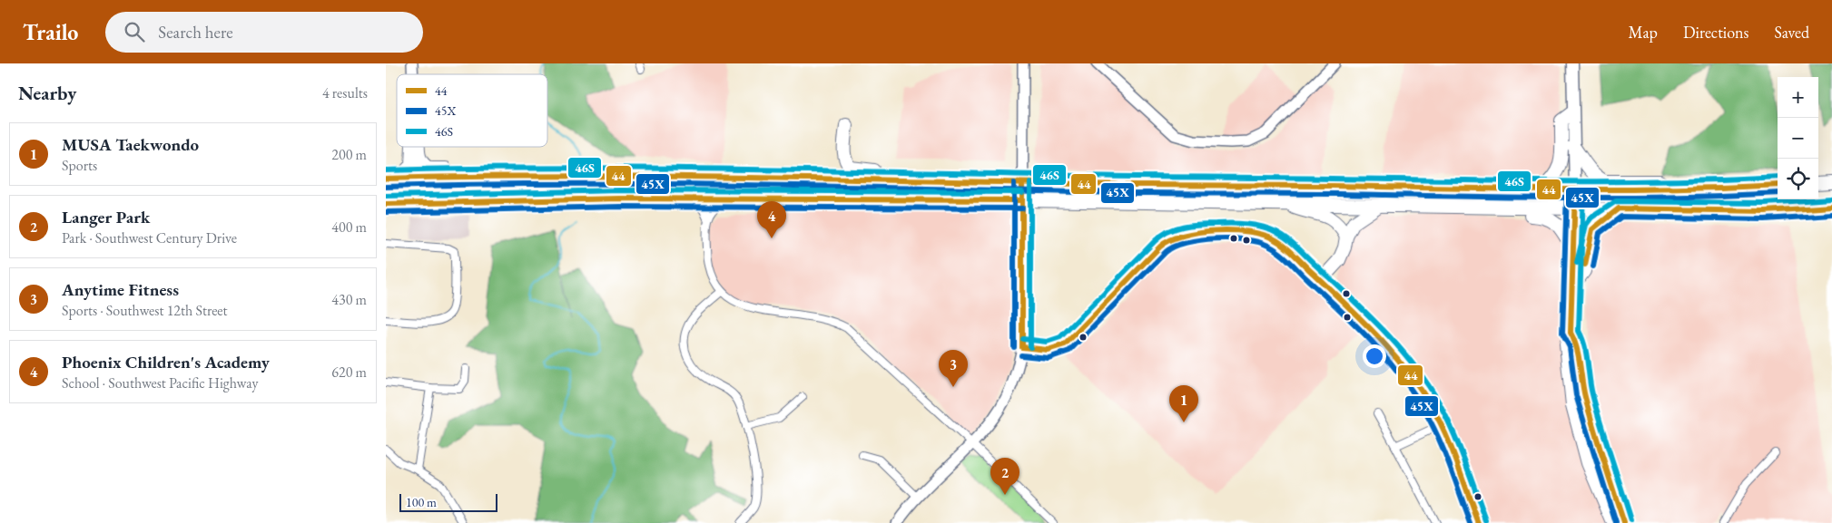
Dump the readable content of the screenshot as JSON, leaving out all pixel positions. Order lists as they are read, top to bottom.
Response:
{
  "lines": ["transit line 46S", "transit line 44", "transit line 45X"],
  "legend": ["44", "45X", "46S"],
  "scale_bar": "100 m",
  "page": {
    "header": "Trailo",
    "search": "Search here",
    "nav": ["Map", "Directions", "Saved"],
    "heading": ["Nearby", "4 results"],
    "map_buttons": ["+", "−"],
    "list": [
      {
        "mark": "1",
        "name": "MUSA Taekwondo",
        "note": "Sports",
        "value": "200 m"
      },
      {
        "mark": "2",
        "name": "Langer Park",
        "note": "Park · Southwest Century Drive",
        "value": "400 m"
      },
      {
        "mark": "3",
        "name": "Anytime Fitness",
        "note": "Sports · Southwest 12th Street",
        "value": "430 m"
      },
      {
        "mark": "4",
        "name": "Phoenix Children's Academy",
        "note": "School · Southwest Pacific Highway",
        "value": "620 m"
      }
    ],
    "pins": [
      "4",
      "3",
      "1",
      "2"
    ],
    "scale": "100 m"
  }
}
